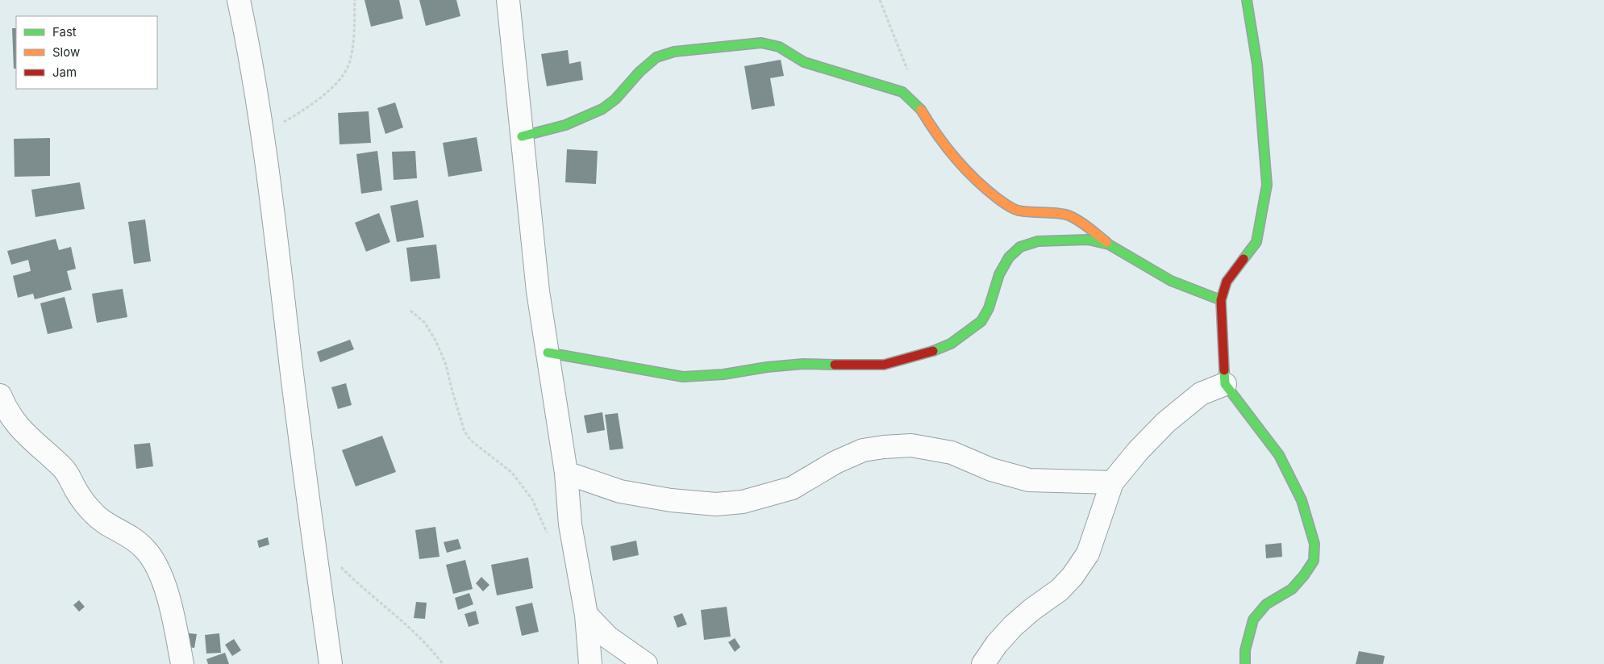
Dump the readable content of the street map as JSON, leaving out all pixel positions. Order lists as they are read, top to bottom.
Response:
{
  "legend": ["Fast", "Slow", "Jam"]
}
